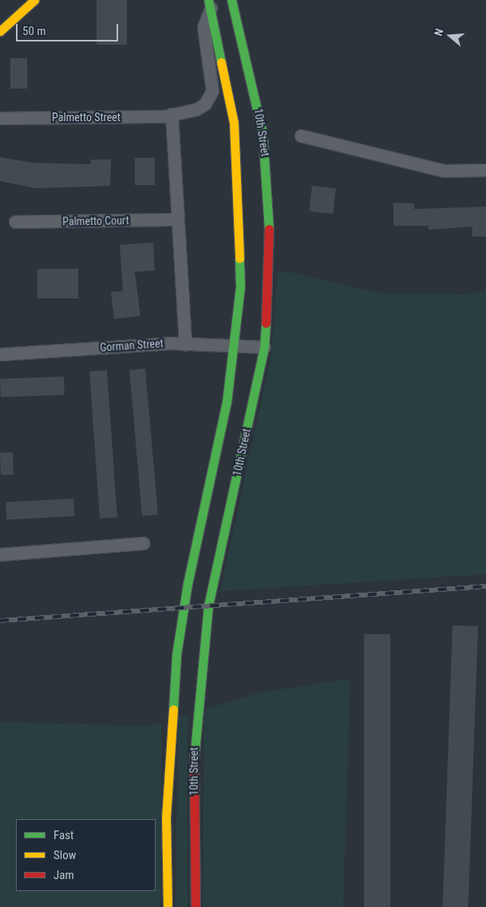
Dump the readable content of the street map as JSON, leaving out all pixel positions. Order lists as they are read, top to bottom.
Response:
{
  "streets": {
    "street": [
      "Palmetto Street",
      "10th Street",
      "Palmetto Court",
      "Gorman Street"
    ]
  },
  "crossings": [
    ["10th Street", "Gorman Street"]
  ],
  "legend": ["Fast", "Slow", "Jam"],
  "scale_bar": "50 m",
  "north": "left"
}
